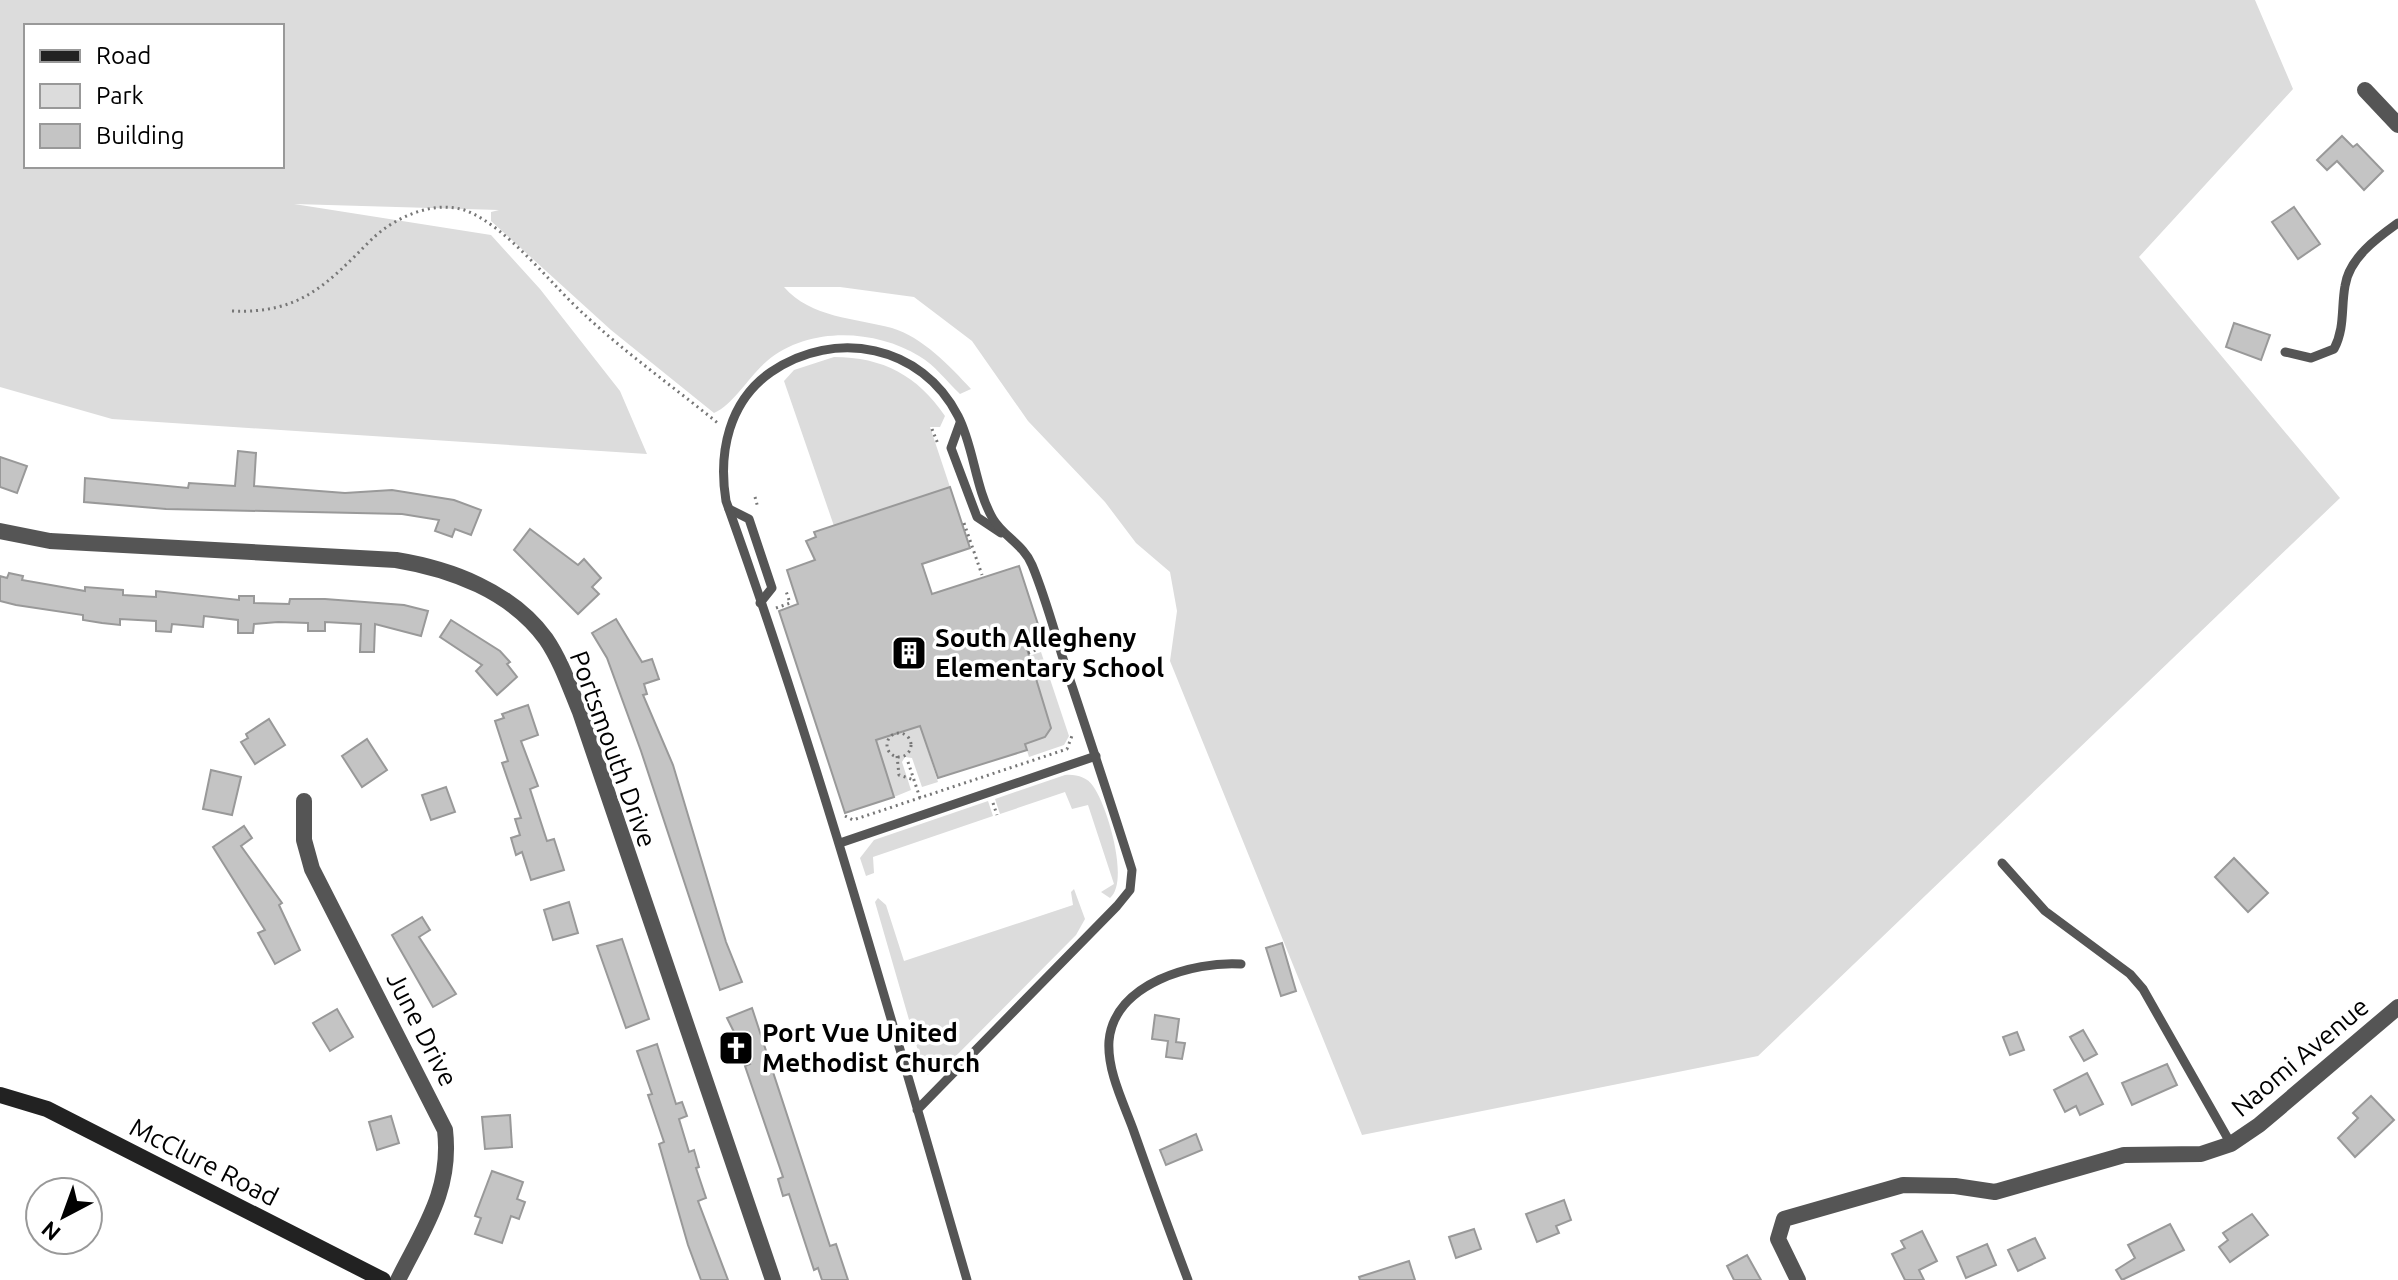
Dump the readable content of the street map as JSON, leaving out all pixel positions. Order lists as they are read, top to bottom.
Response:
{
  "streets": {
    "street": [
      "Portsmouth Drive",
      "June Drive",
      "Naomi Avenue",
      "McClure Road"
    ]
  },
  "places": {
    "building": ["South Allegheny Elementary School"],
    "church": ["Port Vue United Methodist Church"]
  },
  "legend": ["Road", "Park", "Building"],
  "north": "bottom left"
}
